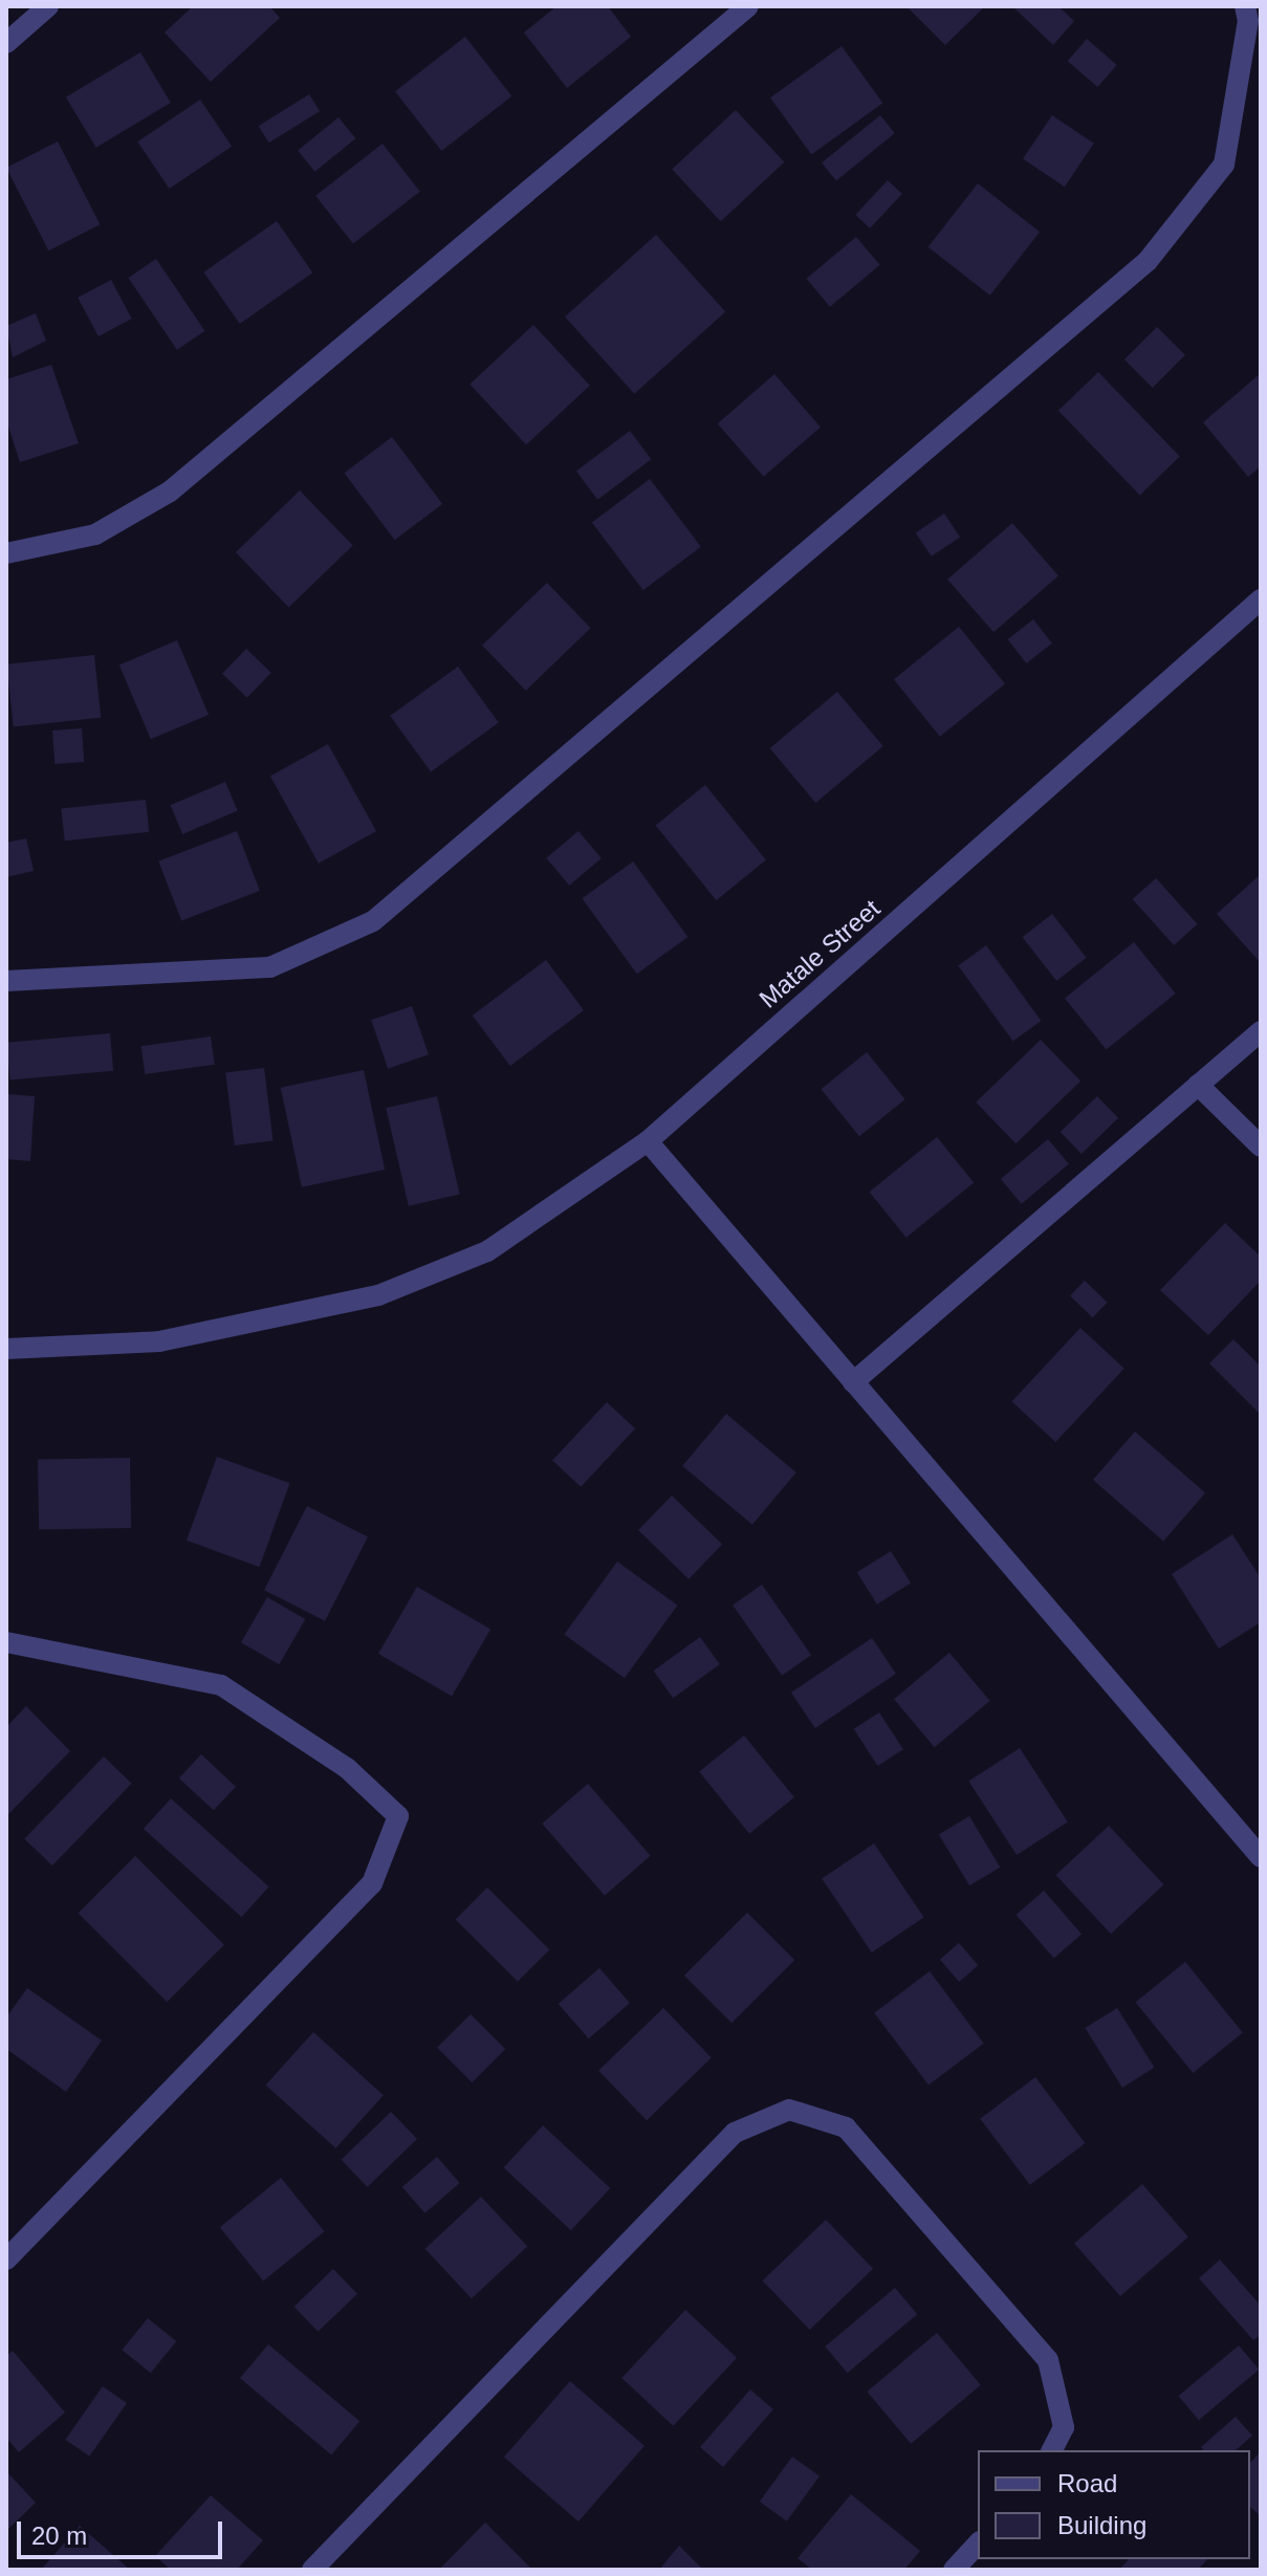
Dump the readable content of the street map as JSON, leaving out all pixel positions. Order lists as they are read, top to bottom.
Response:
{
  "streets": {
    "street": ["Matale Street"]
  },
  "legend": ["Road", "Building"],
  "scale_bar": "20 m"
}
